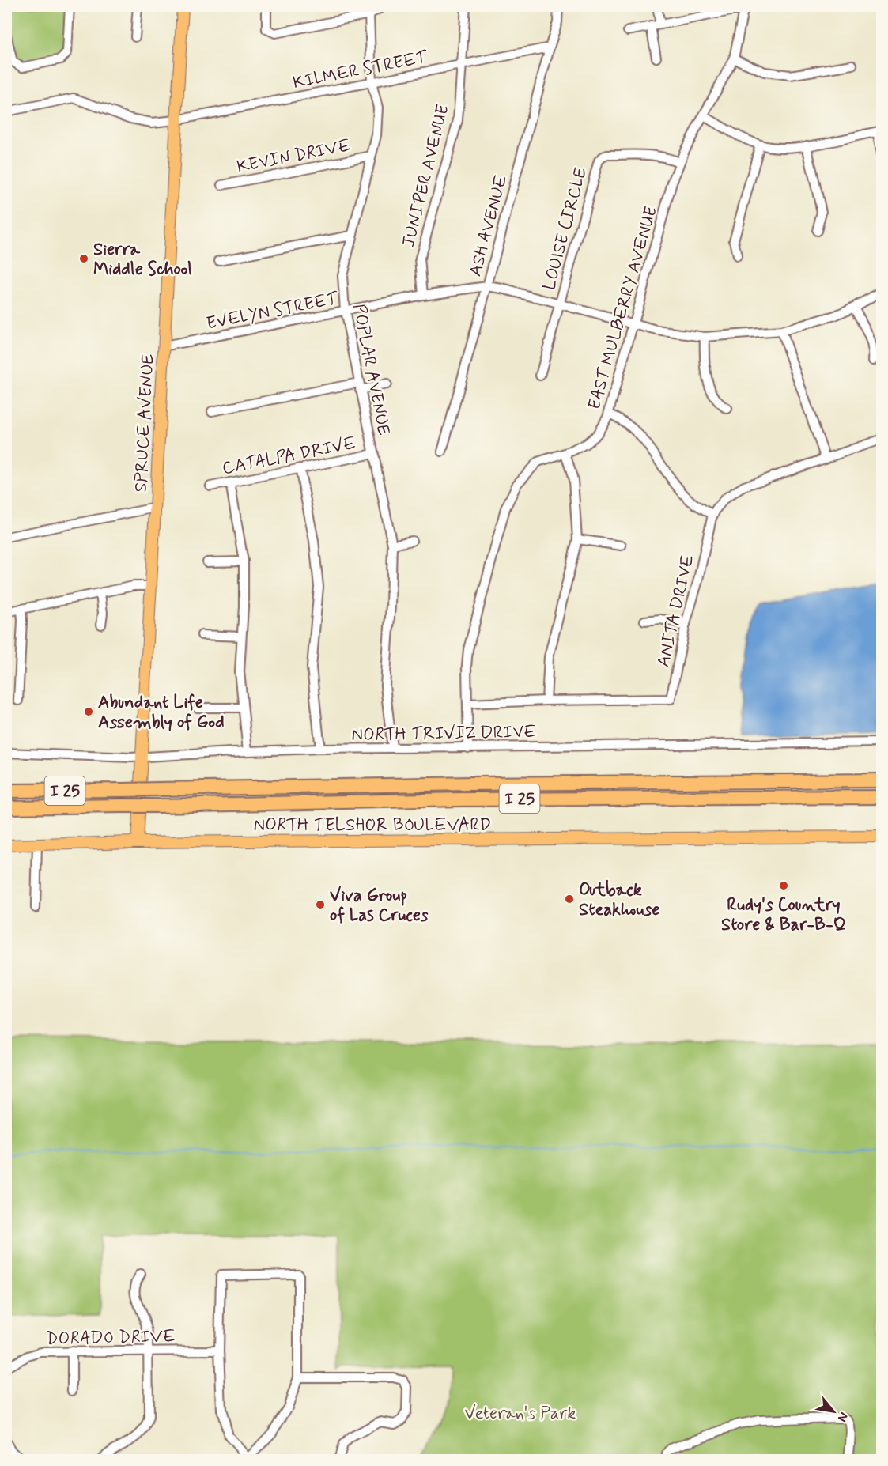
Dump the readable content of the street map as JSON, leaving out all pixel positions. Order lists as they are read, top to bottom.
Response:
{
  "streets": {
    "highway": ["I 25"],
    "main road": ["SPRUCE AVENUE", "NORTH TELSHOR BOULEVARD"],
    "street": [
      "KILMER STREET",
      "KEVIN DRIVE",
      "JUNIPER AVENUE",
      "ASH AVENUE",
      "LOUISE CIRCLE",
      "EAST MULBERRY AVENUE",
      "EVELYN STREET",
      "POPLAR AVENUE",
      "CATALPA DRIVE",
      "ANITA DRIVE",
      "NORTH TRIVIZ DRIVE",
      "DORADO DRIVE"
    ]
  },
  "crossings": [
    ["KILMER STREET", "JUNIPER AVENUE"],
    ["KILMER STREET", "ASH AVENUE"],
    ["KILMER STREET", "POPLAR AVENUE"],
    ["KILMER STREET", "SPRUCE AVENUE"],
    ["KEVIN DRIVE", "POPLAR AVENUE"],
    ["JUNIPER AVENUE", "EVELYN STREET"],
    ["ASH AVENUE", "EVELYN STREET"],
    ["LOUISE CIRCLE", "EAST MULBERRY AVENUE"],
    ["LOUISE CIRCLE", "EVELYN STREET"],
    ["EAST MULBERRY AVENUE", "EVELYN STREET"],
    ["EAST MULBERRY AVENUE", "ANITA DRIVE"],
    ["EAST MULBERRY AVENUE", "NORTH TRIVIZ DRIVE"],
    ["EVELYN STREET", "POPLAR AVENUE"],
    ["EVELYN STREET", "SPRUCE AVENUE"],
    ["POPLAR AVENUE", "CATALPA DRIVE"],
    ["POPLAR AVENUE", "NORTH TRIVIZ DRIVE"],
    ["SPRUCE AVENUE", "NORTH TRIVIZ DRIVE"],
    ["SPRUCE AVENUE", "NORTH TELSHOR BOULEVARD"]
  ],
  "parks": ["Veteran's Park"],
  "places": [
    "Sierra Middle School",
    "Abundant Life Assembly of God",
    "Rudy's Country Store & Bar-B-Q",
    "Outback Steakhouse",
    "Viva Group of Las Cruces"
  ],
  "north": "bottom right"
}
